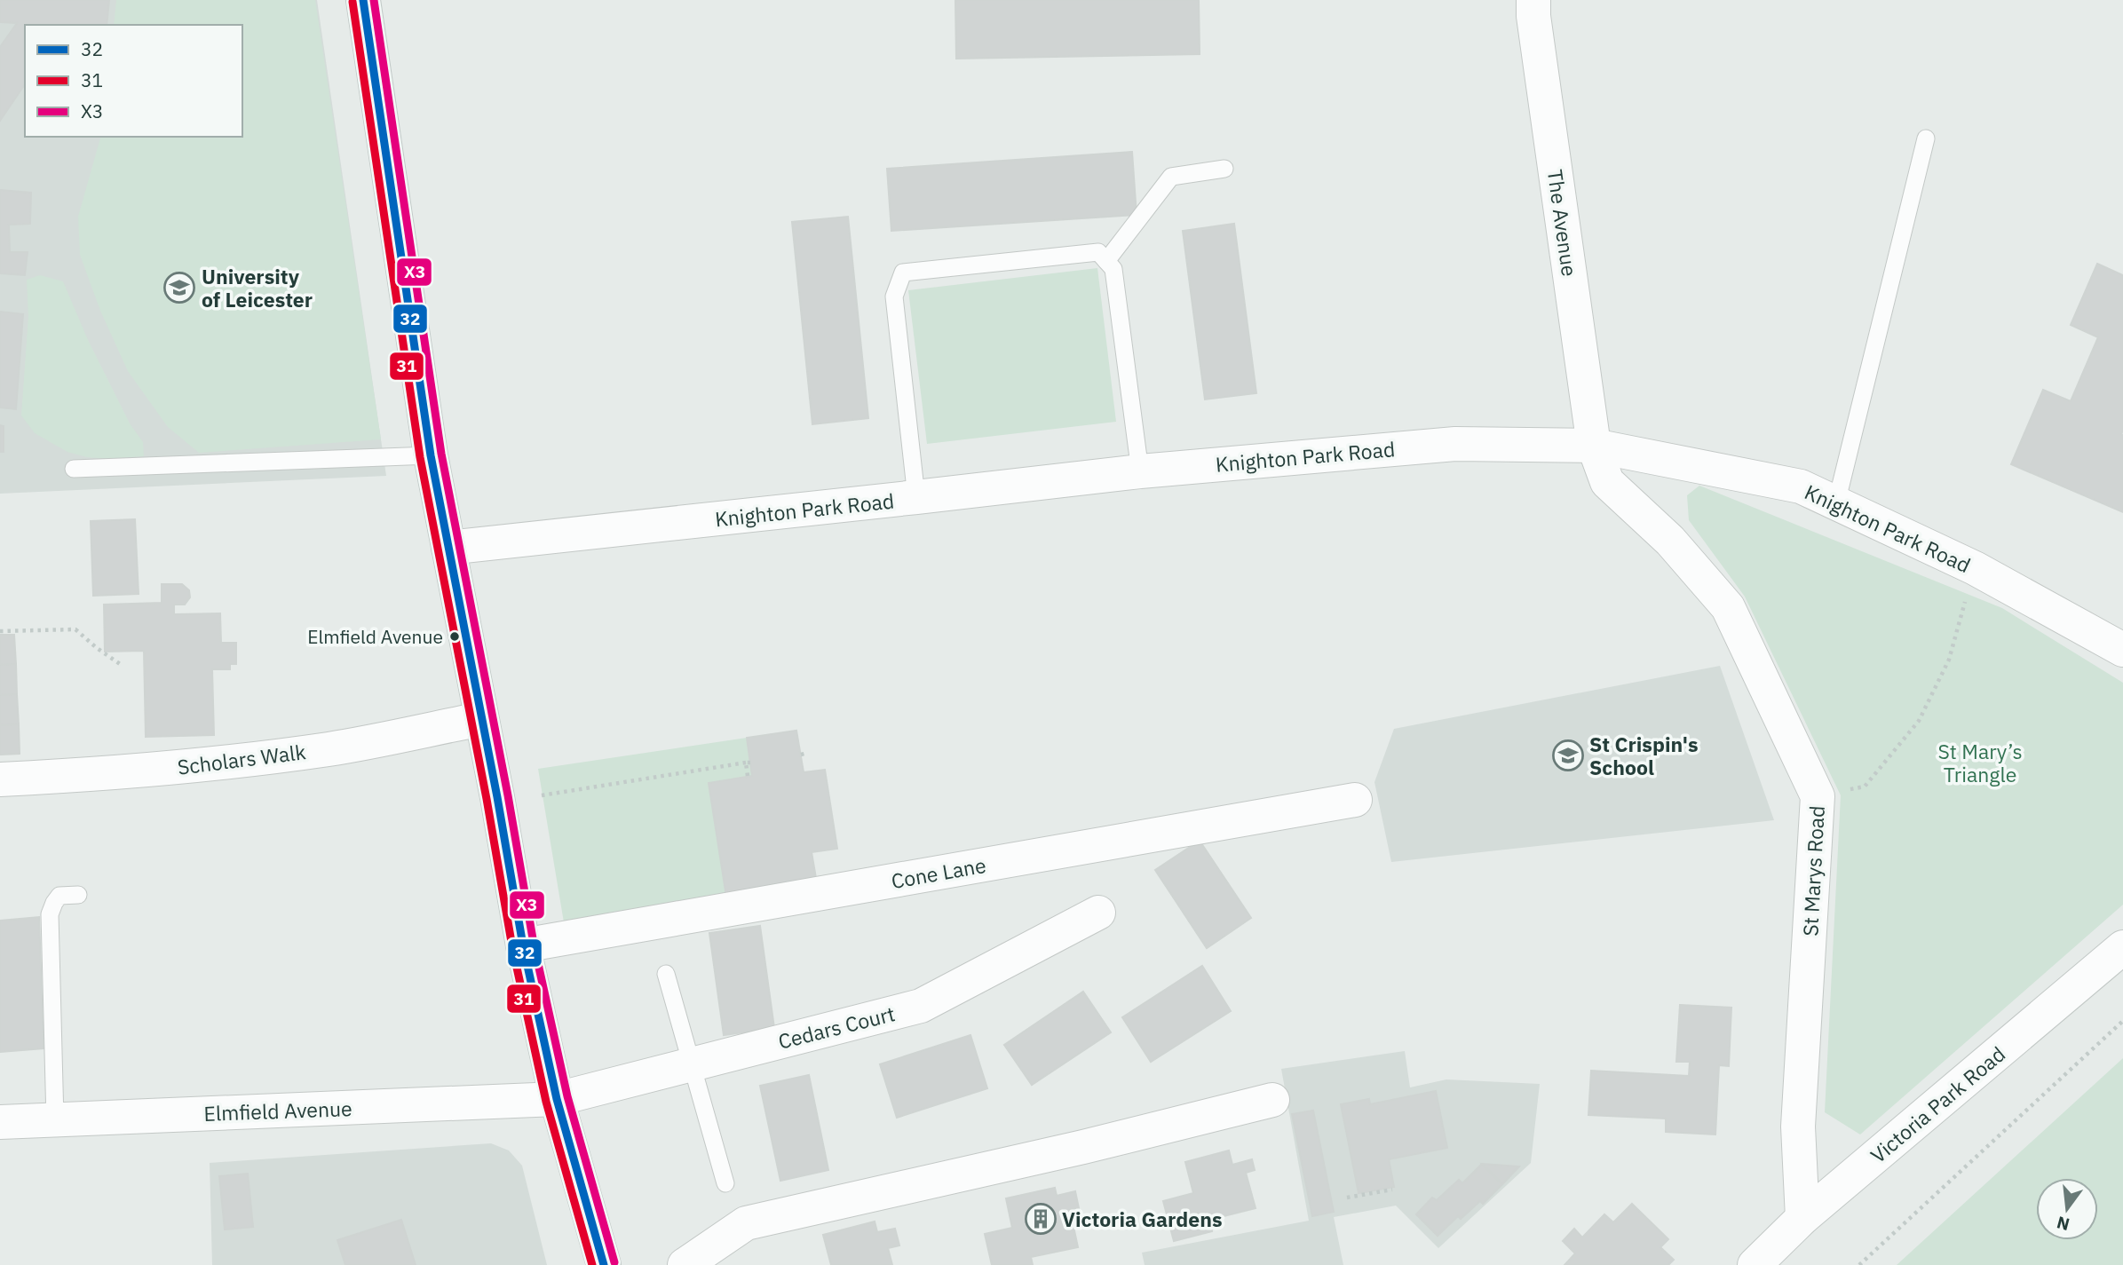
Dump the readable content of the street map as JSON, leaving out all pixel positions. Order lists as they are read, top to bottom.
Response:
{
  "streets": {
    "street": [
      "The Avenue",
      "Knighton Park Road",
      "Scholars Walk",
      "St Marys Road",
      "Cone Lane",
      "Cedars Court",
      "Victoria Park Road",
      "Elmfield Avenue"
    ]
  },
  "crossings": [
    ["The Avenue", "Knighton Park Road"],
    ["The Avenue", "St Marys Road"],
    ["Knighton Park Road", "St Marys Road"],
    ["St Marys Road", "Victoria Park Road"],
    ["Cedars Court", "Elmfield Avenue"]
  ],
  "parks": ["St Mary’s Triangle"],
  "places": {
    "school or university": ["University of Leicester", "St Crispin's School"],
    "other": ["Elmfield Avenue"],
    "building": ["Victoria Gardens"]
  },
  "lines": ["transit line 32", "transit line X3", "transit line 31"],
  "legend": ["32", "31", "X3"],
  "north": "bottom"
}
